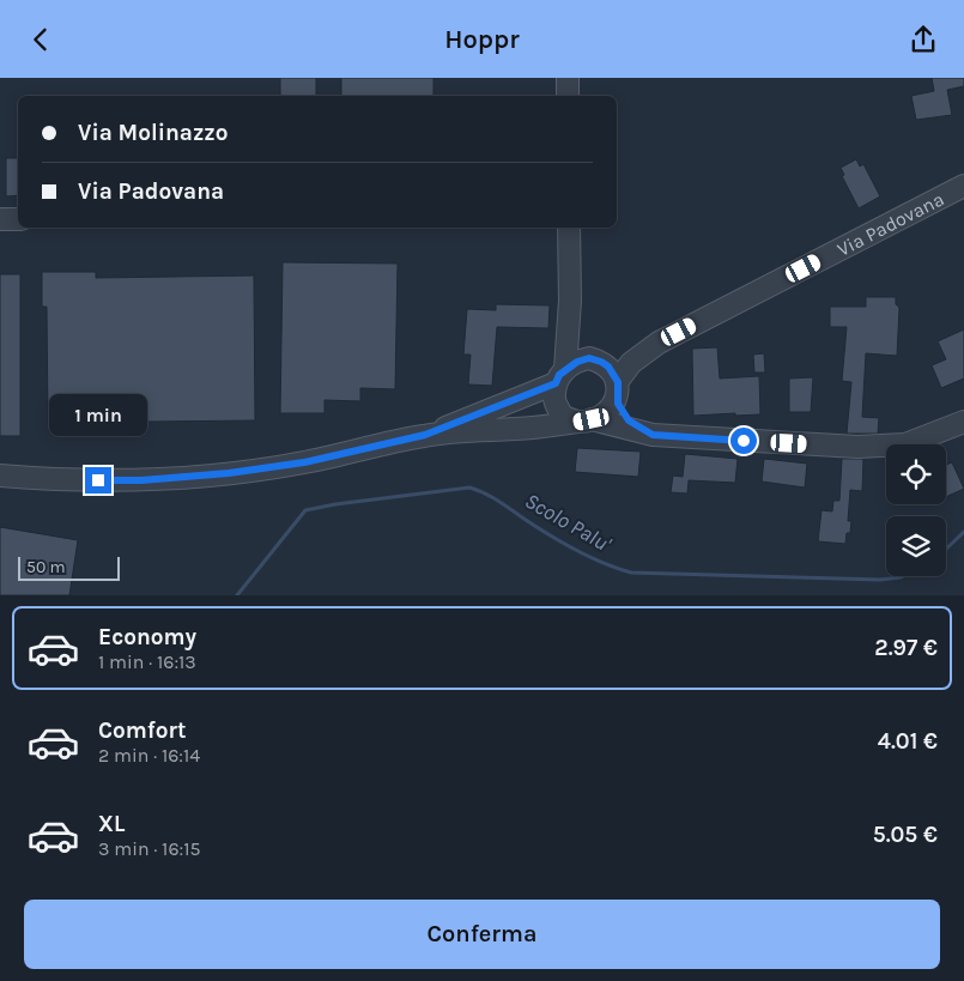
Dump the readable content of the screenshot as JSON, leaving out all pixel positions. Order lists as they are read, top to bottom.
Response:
{
  "streets": {
    "street": ["Via Padovana"]
  },
  "water": ["Scolo Palu'"],
  "scale_bar": "50 m",
  "page": {
    "header": "Hoppr",
    "banner": ["Via Molinazzo", "Via Padovana"],
    "bubble": "1 min",
    "scale": "50 m",
    "list": [
      {
        "name": "Economy",
        "note": "1 min · 16:13",
        "value": "2.97 €"
      },
      {
        "name": "Comfort",
        "note": "2 min · 16:14",
        "value": "4.01 €"
      },
      {
        "name": "XL",
        "note": "3 min · 16:15",
        "value": "5.05 €"
      }
    ],
    "buttons": "Conferma"
  }
}
